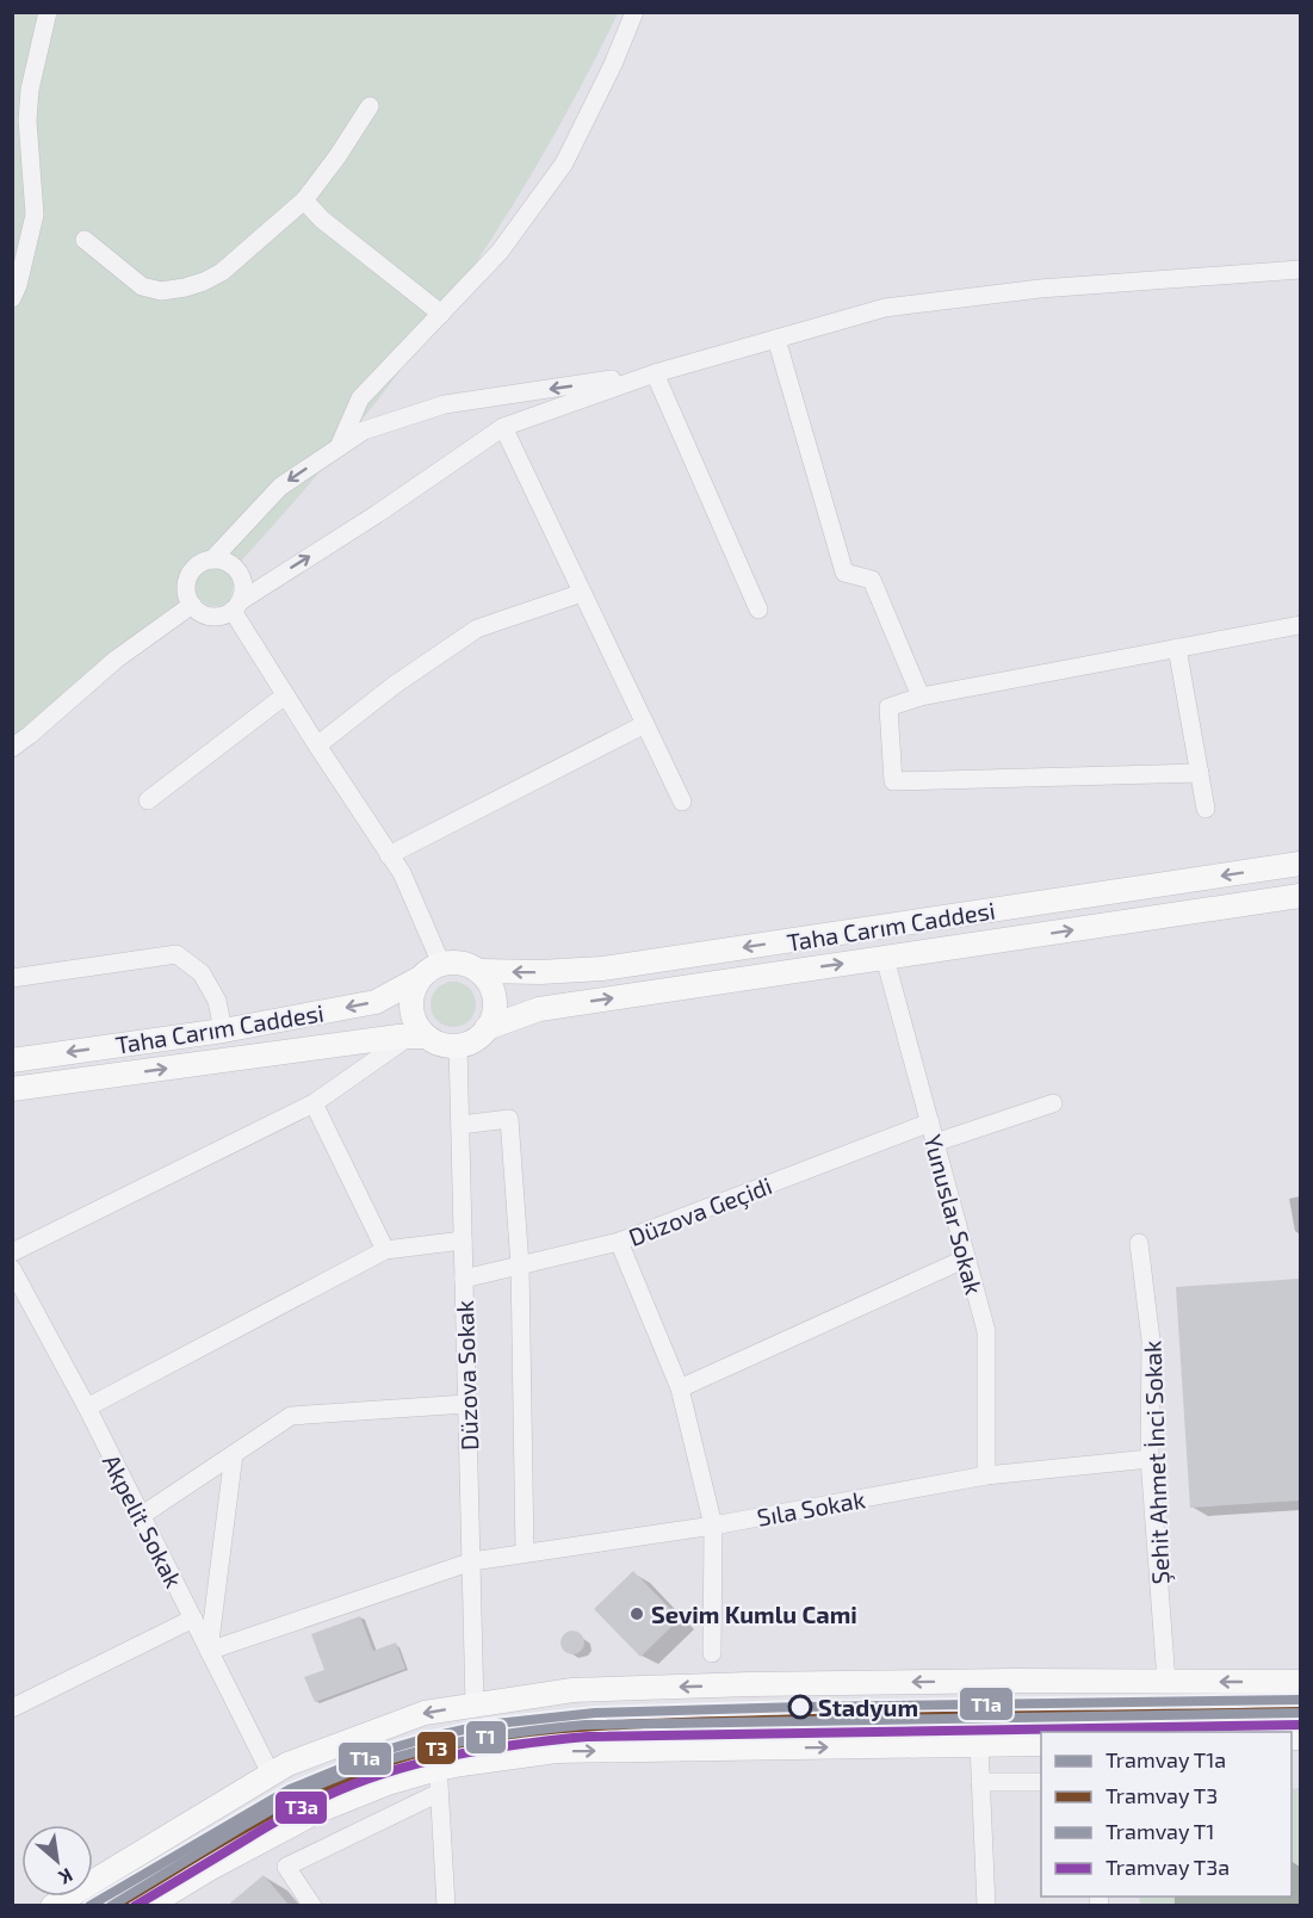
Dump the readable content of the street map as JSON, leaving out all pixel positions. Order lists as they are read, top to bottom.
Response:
{
  "streets": {
    "main road": ["Taha Carım Caddesi"],
    "street": [
      "Düzova Geçidi",
      "Yunuslar Sokak",
      "Düzova Sokak",
      "Şehit Ahmet İnci Sokak",
      "Sıla Sokak",
      "Akpelit Sokak"
    ]
  },
  "crossings": [
    ["Taha Carım Caddesi", "Yunuslar Sokak"],
    ["Taha Carım Caddesi", "Düzova Sokak"],
    ["Düzova Geçidi", "Yunuslar Sokak"],
    ["Düzova Geçidi", "Düzova Sokak"],
    ["Yunuslar Sokak", "Sıla Sokak"],
    ["Düzova Sokak", "Sıla Sokak"],
    ["Şehit Ahmet İnci Sokak", "Sıla Sokak"],
    ["Sıla Sokak", "Akpelit Sokak"]
  ],
  "places": ["Sevim Kumlu Cami", "Stadyum"],
  "lines": [
    "tram line T1a",
    "tram line T3",
    "tram line T1",
    "tram line T3a"
  ],
  "legend": [
    "Tramvay T1a",
    "Tramvay T3",
    "Tramvay T1",
    "Tramvay T3a"
  ],
  "north": "bottom right"
}
